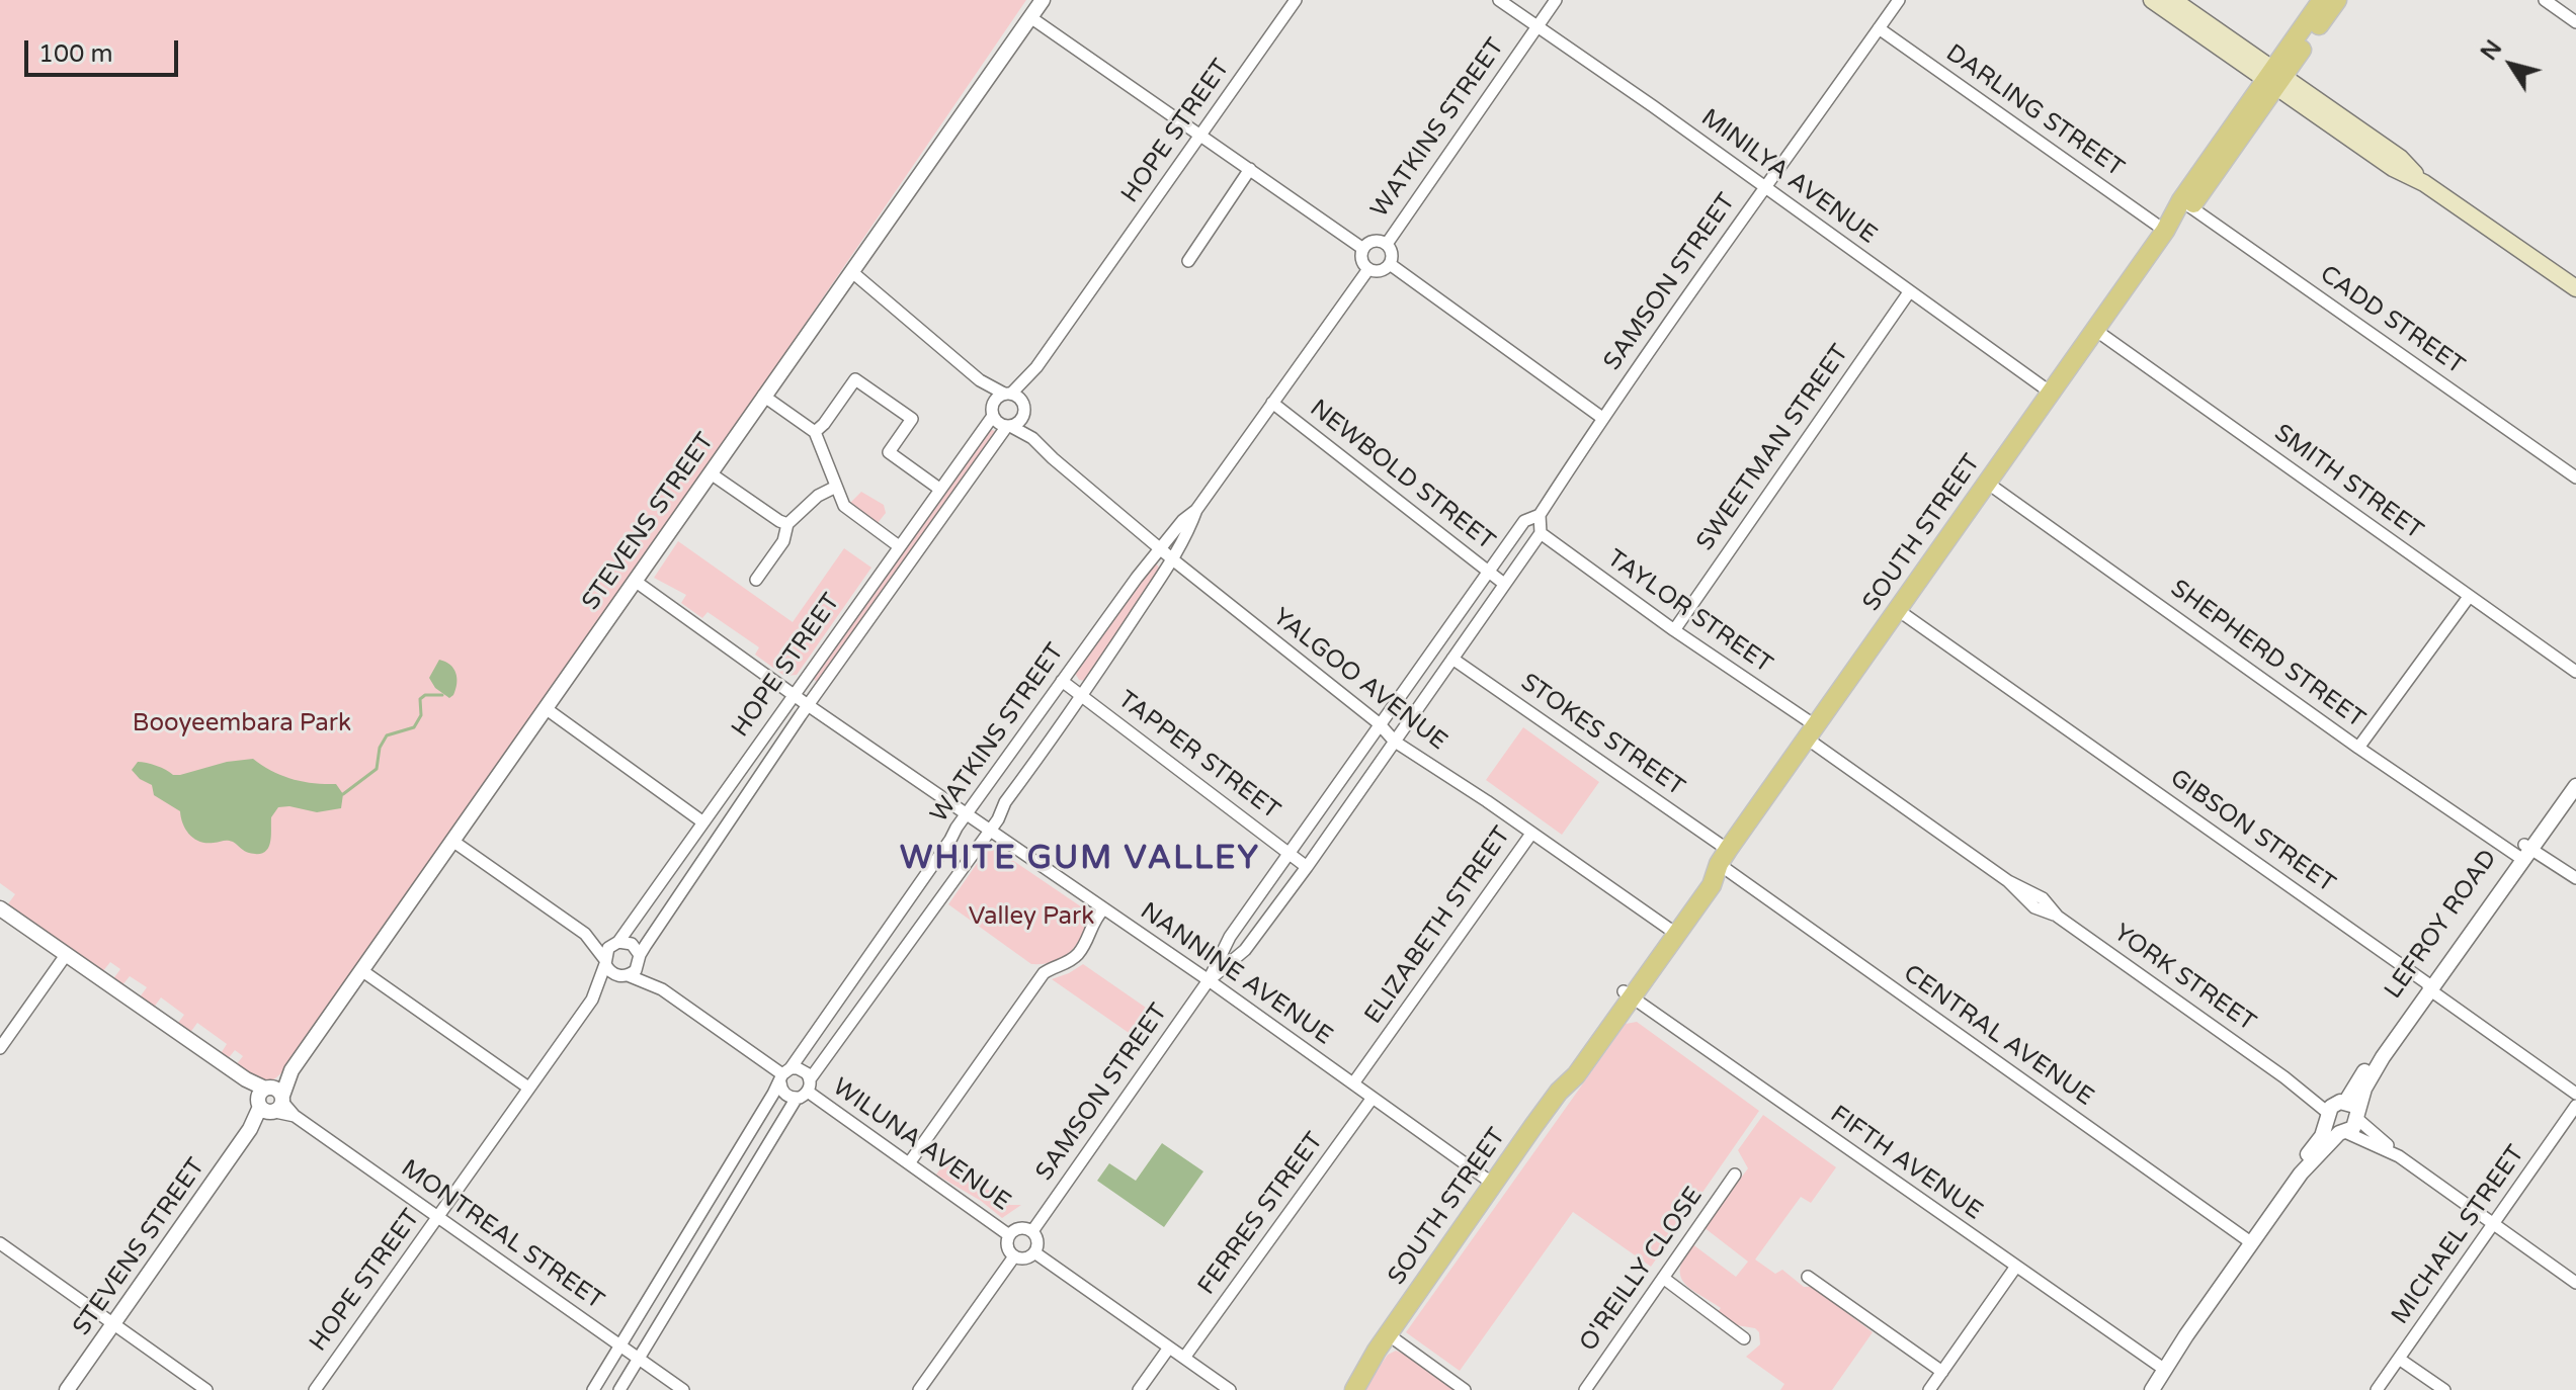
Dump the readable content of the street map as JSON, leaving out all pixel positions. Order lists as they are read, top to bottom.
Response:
{
  "streets": {
    "main road": ["SOUTH STREET"],
    "street": [
      "DARLING STREET",
      "WATKINS STREET",
      "HOPE STREET",
      "MINILYA AVENUE",
      "SAMSON STREET",
      "CADD STREET",
      "SWEETMAN STREET",
      "NEWBOLD STREET",
      "SMITH STREET",
      "STEVENS STREET",
      "TAYLOR STREET",
      "SHEPHERD STREET",
      "YALGOO AVENUE",
      "STOKES STREET",
      "TAPPER STREET",
      "GIBSON STREET",
      "LEFROY ROAD",
      "ELIZABETH STREET",
      "NANNINE AVENUE",
      "YORK STREET",
      "CENTRAL AVENUE",
      "WILUNA AVENUE",
      "FIFTH AVENUE",
      "FERRES STREET",
      "MONTREAL STREET",
      "MICHAEL STREET",
      "O'REILLY CLOSE"
    ]
  },
  "crossings": [
    ["DARLING STREET", "SAMSON STREET"],
    ["DARLING STREET", "SOUTH STREET"],
    ["WATKINS STREET", "MINILYA AVENUE"],
    ["WATKINS STREET", "NEWBOLD STREET"],
    ["WATKINS STREET", "YALGOO AVENUE"],
    ["WATKINS STREET", "TAPPER STREET"],
    ["WATKINS STREET", "NANNINE AVENUE"],
    ["WATKINS STREET", "WILUNA AVENUE"],
    ["WATKINS STREET", "MONTREAL STREET"],
    ["HOPE STREET", "YALGOO AVENUE"],
    ["HOPE STREET", "NANNINE AVENUE"],
    ["HOPE STREET", "MONTREAL STREET"],
    ["MINILYA AVENUE", "SAMSON STREET"],
    ["MINILYA AVENUE", "SWEETMAN STREET"],
    ["MINILYA AVENUE", "SOUTH STREET"],
    ["SAMSON STREET", "NEWBOLD STREET"],
    ["SAMSON STREET", "TAYLOR STREET"],
    ["SAMSON STREET", "YALGOO AVENUE"],
    ["SAMSON STREET", "STOKES STREET"],
    ["SAMSON STREET", "TAPPER STREET"],
    ["SAMSON STREET", "NANNINE AVENUE"],
    ["SAMSON STREET", "WILUNA AVENUE"],
    ["CADD STREET", "SOUTH STREET"],
    ["SWEETMAN STREET", "TAYLOR STREET"],
    ["SMITH STREET", "SOUTH STREET"],
    ["STEVENS STREET", "NANNINE AVENUE"],
    ["STEVENS STREET", "MONTREAL STREET"],
    ["SOUTH STREET", "TAYLOR STREET"],
    ["SOUTH STREET", "SHEPHERD STREET"],
    ["SOUTH STREET", "YALGOO AVENUE"],
    ["SOUTH STREET", "STOKES STREET"],
    ["SOUTH STREET", "GIBSON STREET"],
    ["SOUTH STREET", "NANNINE AVENUE"],
    ["SOUTH STREET", "YORK STREET"],
    ["SOUTH STREET", "CENTRAL AVENUE"],
    ["SOUTH STREET", "FIFTH AVENUE"],
    ["TAYLOR STREET", "YORK STREET"],
    ["SHEPHERD STREET", "LEFROY ROAD"],
    ["YALGOO AVENUE", "ELIZABETH STREET"],
    ["STOKES STREET", "CENTRAL AVENUE"],
    ["GIBSON STREET", "LEFROY ROAD"],
    ["LEFROY ROAD", "YORK STREET"],
    ["LEFROY ROAD", "CENTRAL AVENUE"],
    ["LEFROY ROAD", "FIFTH AVENUE"],
    ["ELIZABETH STREET", "NANNINE AVENUE"],
    ["NANNINE AVENUE", "FERRES STREET"],
    ["YORK STREET", "MICHAEL STREET"]
  ],
  "districts": ["WHITE GUM VALLEY"],
  "parks": ["Booyeembara Park", "Valley Park"],
  "scale_bar": "100 m",
  "north": "top left"
}
